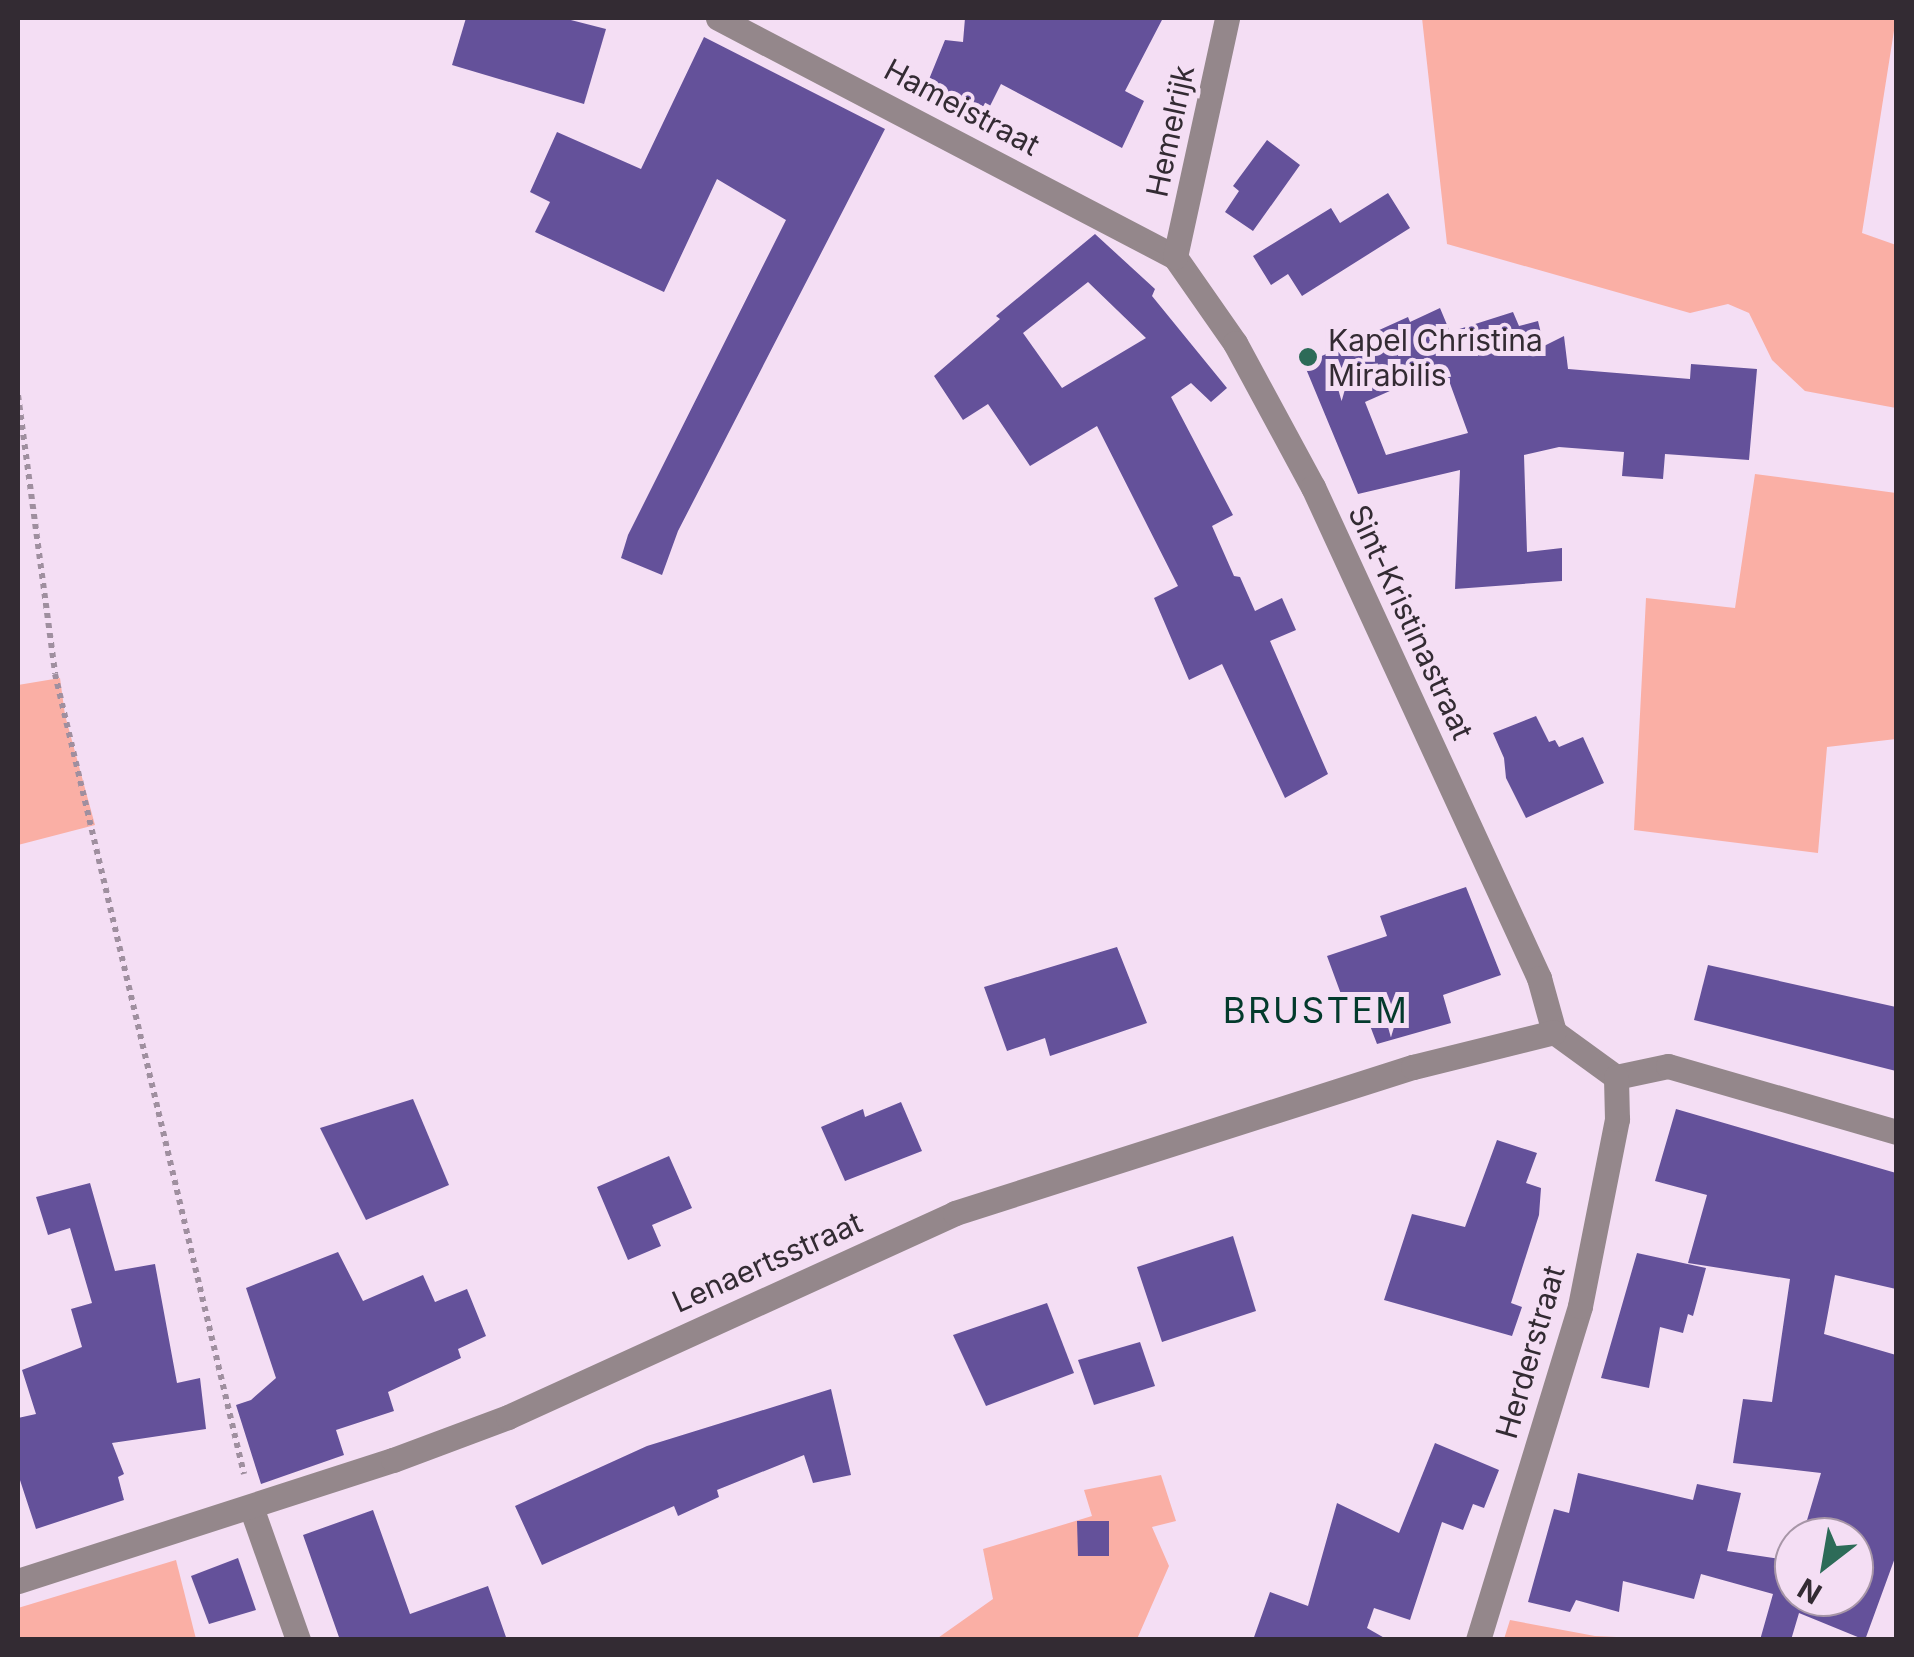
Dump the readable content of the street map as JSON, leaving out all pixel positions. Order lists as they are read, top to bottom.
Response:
{
  "streets": {
    "street": [
      "Hameistraat",
      "Hemelrijk",
      "Sint-Kristinastraat",
      "Lenaertsstraat",
      "Herderstraat"
    ]
  },
  "crossings": [
    ["Hameistraat", "Hemelrijk"],
    ["Hameistraat", "Sint-Kristinastraat"],
    ["Hemelrijk", "Sint-Kristinastraat"],
    ["Sint-Kristinastraat", "Lenaertsstraat"]
  ],
  "districts": ["BRUSTEM"],
  "places": ["Kapel Christina Mirabilis"],
  "north": "bottom left"
}
